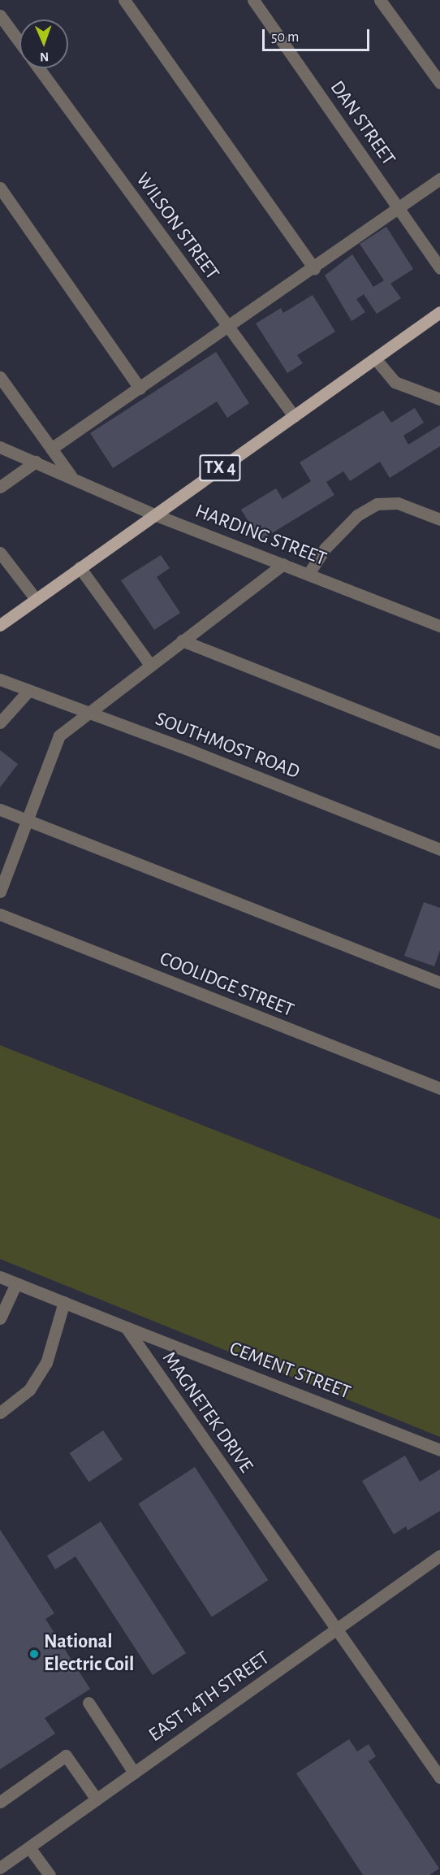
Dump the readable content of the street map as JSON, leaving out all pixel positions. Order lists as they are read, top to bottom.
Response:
{
  "streets": {
    "main road": ["TX 4"],
    "street": [
      "DAN STREET",
      "WILSON STREET",
      "HARDING STREET",
      "SOUTHMOST ROAD",
      "COOLIDGE STREET",
      "CEMENT STREET",
      "MAGNETEK DRIVE",
      "EAST 14TH STREET"
    ]
  },
  "crossings": [
    ["WILSON STREET", "TX 4"],
    ["TX 4", "HARDING STREET"],
    ["CEMENT STREET", "MAGNETEK DRIVE"],
    ["MAGNETEK DRIVE", "EAST 14TH STREET"]
  ],
  "places": ["National Electric Coil"],
  "scale_bar": "50 m",
  "north": "bottom"
}
